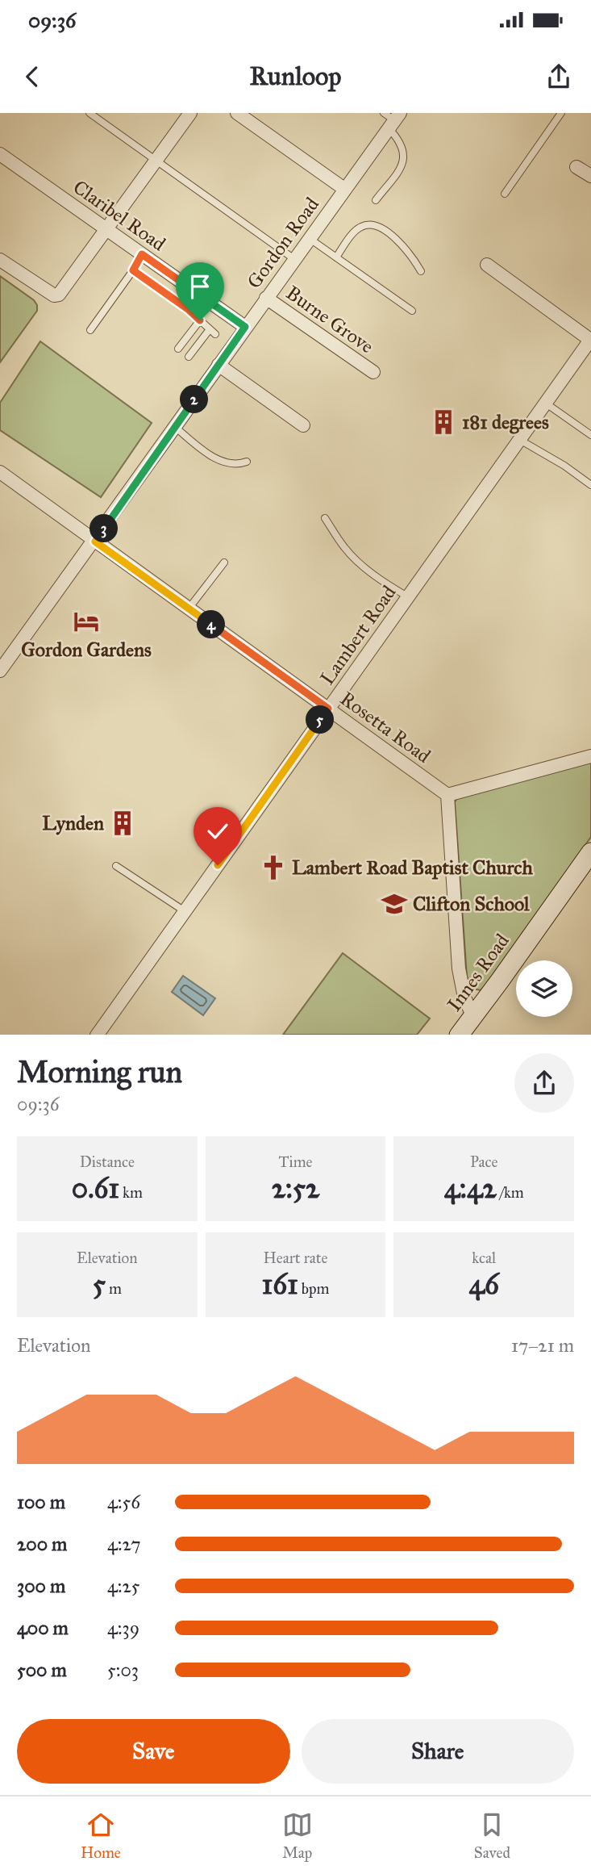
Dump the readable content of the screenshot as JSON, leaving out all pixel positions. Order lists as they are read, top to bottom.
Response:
{
  "streets": {
    "street": [
      "Claribel Road",
      "Gordon Road",
      "Burne Grove",
      "Lambert Road",
      "Rosetta Road",
      "Innes Road"
    ]
  },
  "crossings": [
    ["Claribel Road", "Gordon Road"],
    ["Gordon Road", "Burne Grove"],
    ["Gordon Road", "Rosetta Road"],
    ["Lambert Road", "Rosetta Road"]
  ],
  "places": {
    "building": ["181 degrees", "Lynden"],
    "hotel": ["Gordon Gardens"],
    "church": ["Lambert Road Baptist Church"],
    "school or university": ["Clifton School"]
  },
  "page": {
    "status": "09:36",
    "header": "Runloop",
    "pins": [
      "2",
      "3",
      "4",
      "5"
    ],
    "heading": ["Morning run", "09:36"],
    "stats": [
      ["Distance", "0.61 km"],
      ["Time", "2:52"],
      ["Pace", "4:42 /km"],
      ["Elevation", "5 m"],
      ["Heart rate", "161 bpm"],
      ["kcal", "46"]
    ],
    "chart": ["Elevation", "17–21 m"],
    "list": [
      {
        "name": "100 m",
        "note": "4:56"
      },
      {
        "name": "200 m",
        "note": "4:27"
      },
      {
        "name": "300 m",
        "note": "4:25"
      },
      {
        "name": "400 m",
        "note": "4:39"
      },
      {
        "name": "500 m",
        "note": "5:03"
      }
    ],
    "buttons": ["Save", "Share"],
    "tabs": ["Home", "Map", "Saved"]
  }
}
